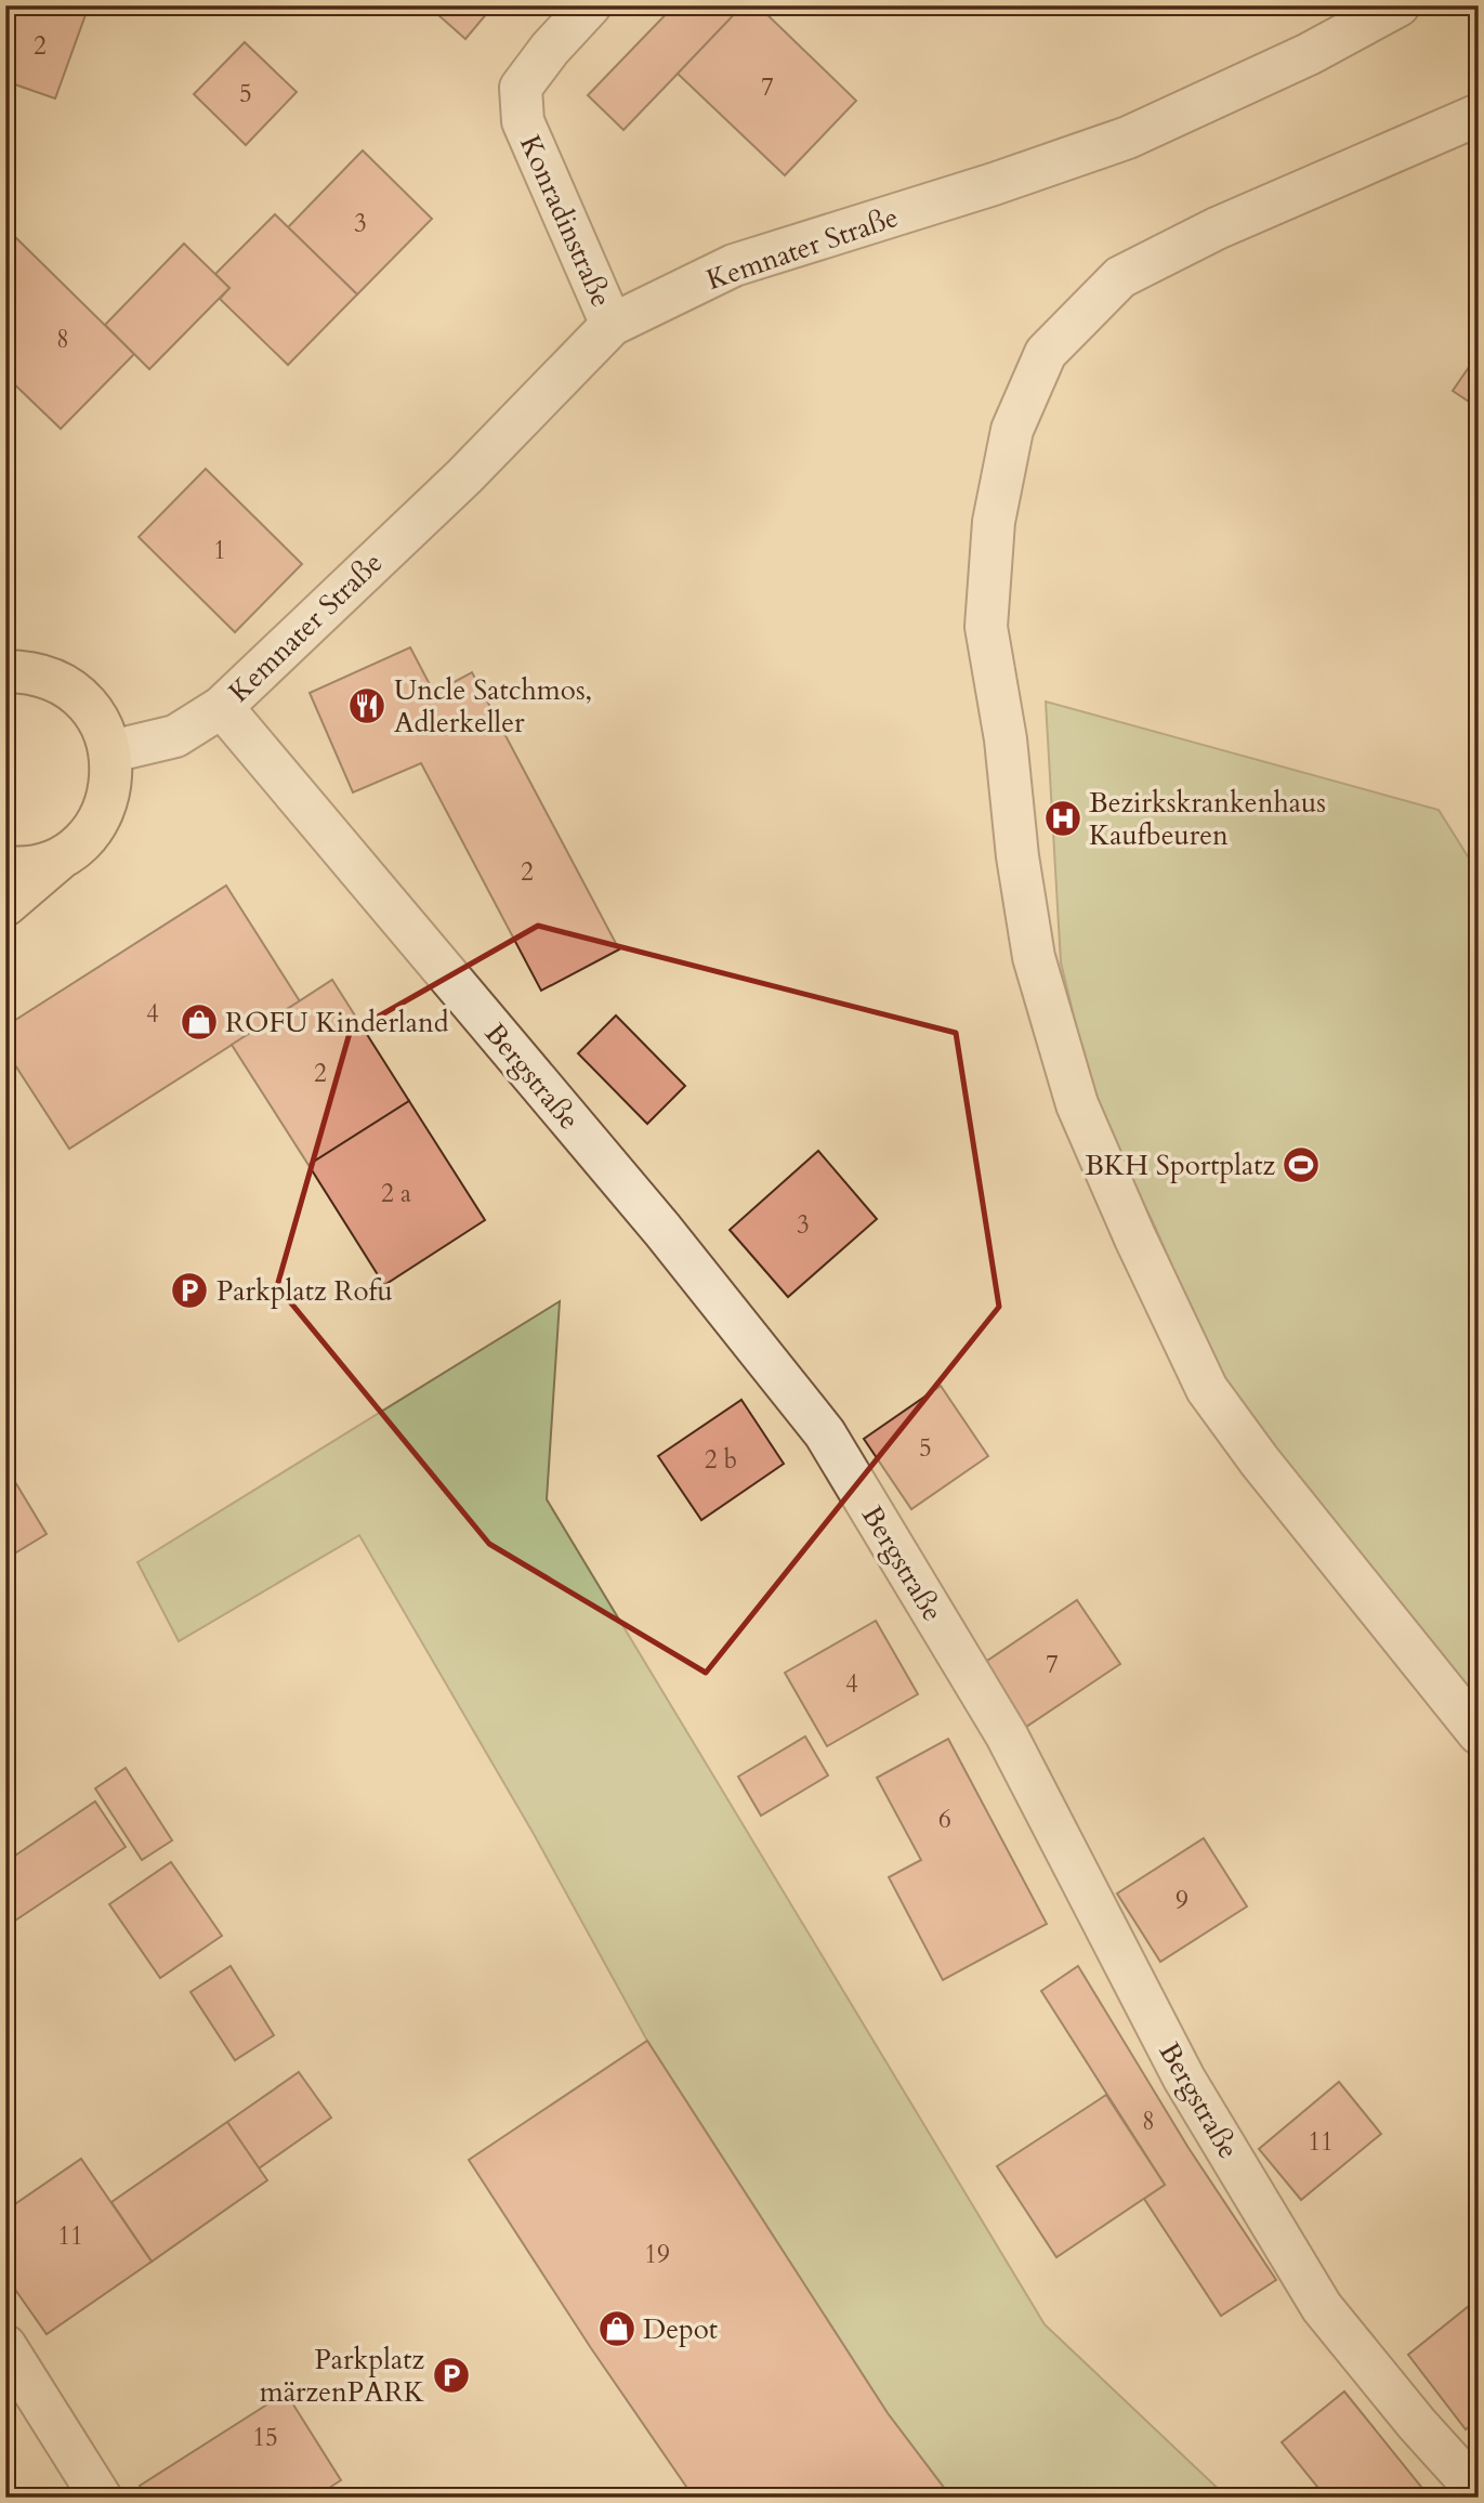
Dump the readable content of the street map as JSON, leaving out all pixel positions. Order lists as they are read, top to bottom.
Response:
{
  "streets": {
    "street": ["Konradinstraße", "Kemnater Straße", "Bergstraße"]
  },
  "crossings": [
    ["Konradinstraße", "Kemnater Straße"],
    ["Kemnater Straße", "Bergstraße"]
  ],
  "places": {
    "restaurant": ["Uncle Satchmos, Adlerkeller"],
    "hospital": ["Bezirkskrankenhaus Kaufbeuren"],
    "shop": ["ROFU Kinderland", "Depot"],
    "sports": ["BKH Sportplatz"],
    "parking": ["Parkplatz Rofu", "Parkplatz märzenPARK"]
  },
  "house_numbers": [
    "2",
    "7",
    "5",
    "3",
    "8",
    "1",
    "2",
    "4",
    "2",
    "2 a",
    "3",
    "5",
    "2 b",
    "7",
    "4",
    "6",
    "9",
    "8",
    "11",
    "11",
    "19",
    "15"
  ]
}
